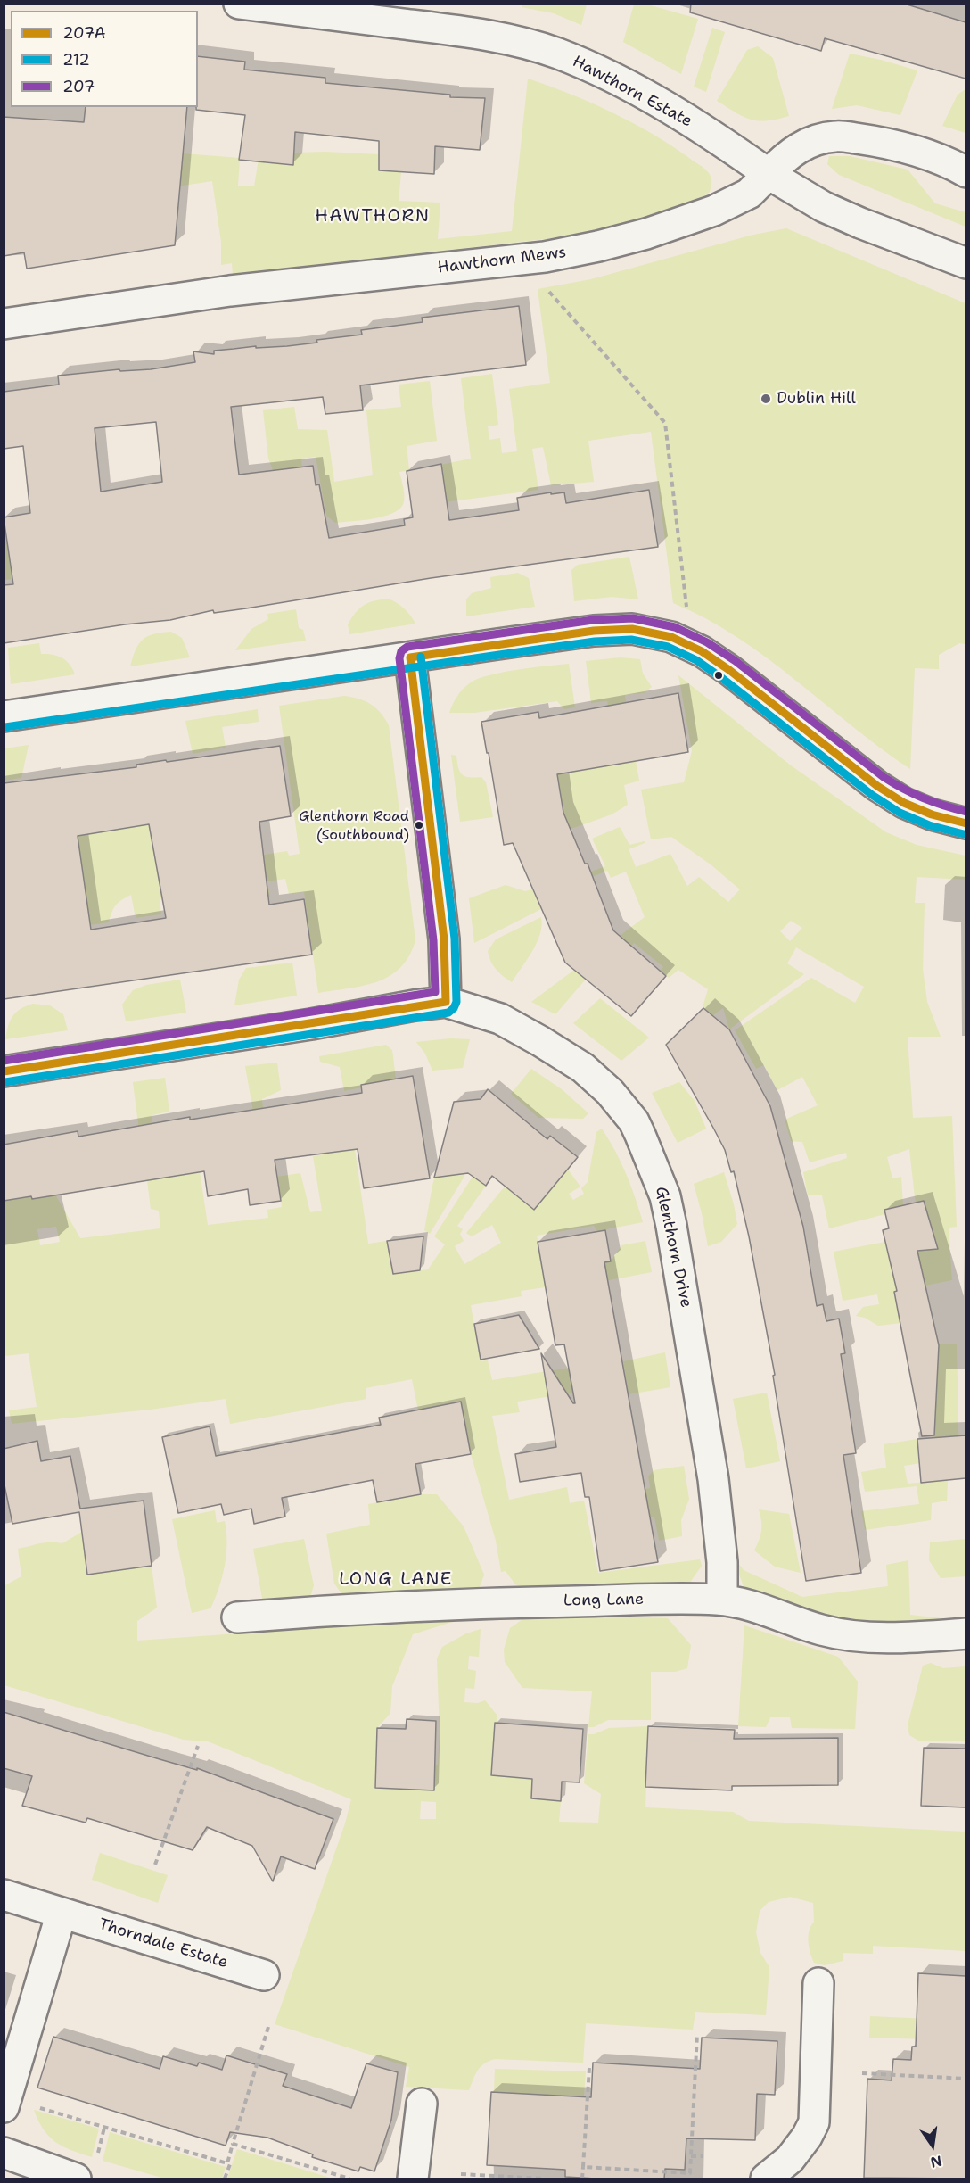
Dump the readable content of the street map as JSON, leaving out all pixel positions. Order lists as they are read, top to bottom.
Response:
{
  "streets": {
    "street": [
      "Hawthorn Estate",
      "Hawthorn Mews",
      "Glenthorn Drive",
      "Long Lane",
      "Thorndale Estate"
    ]
  },
  "crossings": [
    ["Hawthorn Estate", "Hawthorn Mews"],
    ["Glenthorn Drive", "Long Lane"]
  ],
  "districts": ["HAWTHORN", "LONG LANE"],
  "places": ["Dublin Hill", "Glenthorn Road (Southbound)"],
  "lines": ["transit line 207", "transit line 207A", "transit line 212"],
  "legend": ["207A", "212", "207"],
  "north": "bottom"
}
